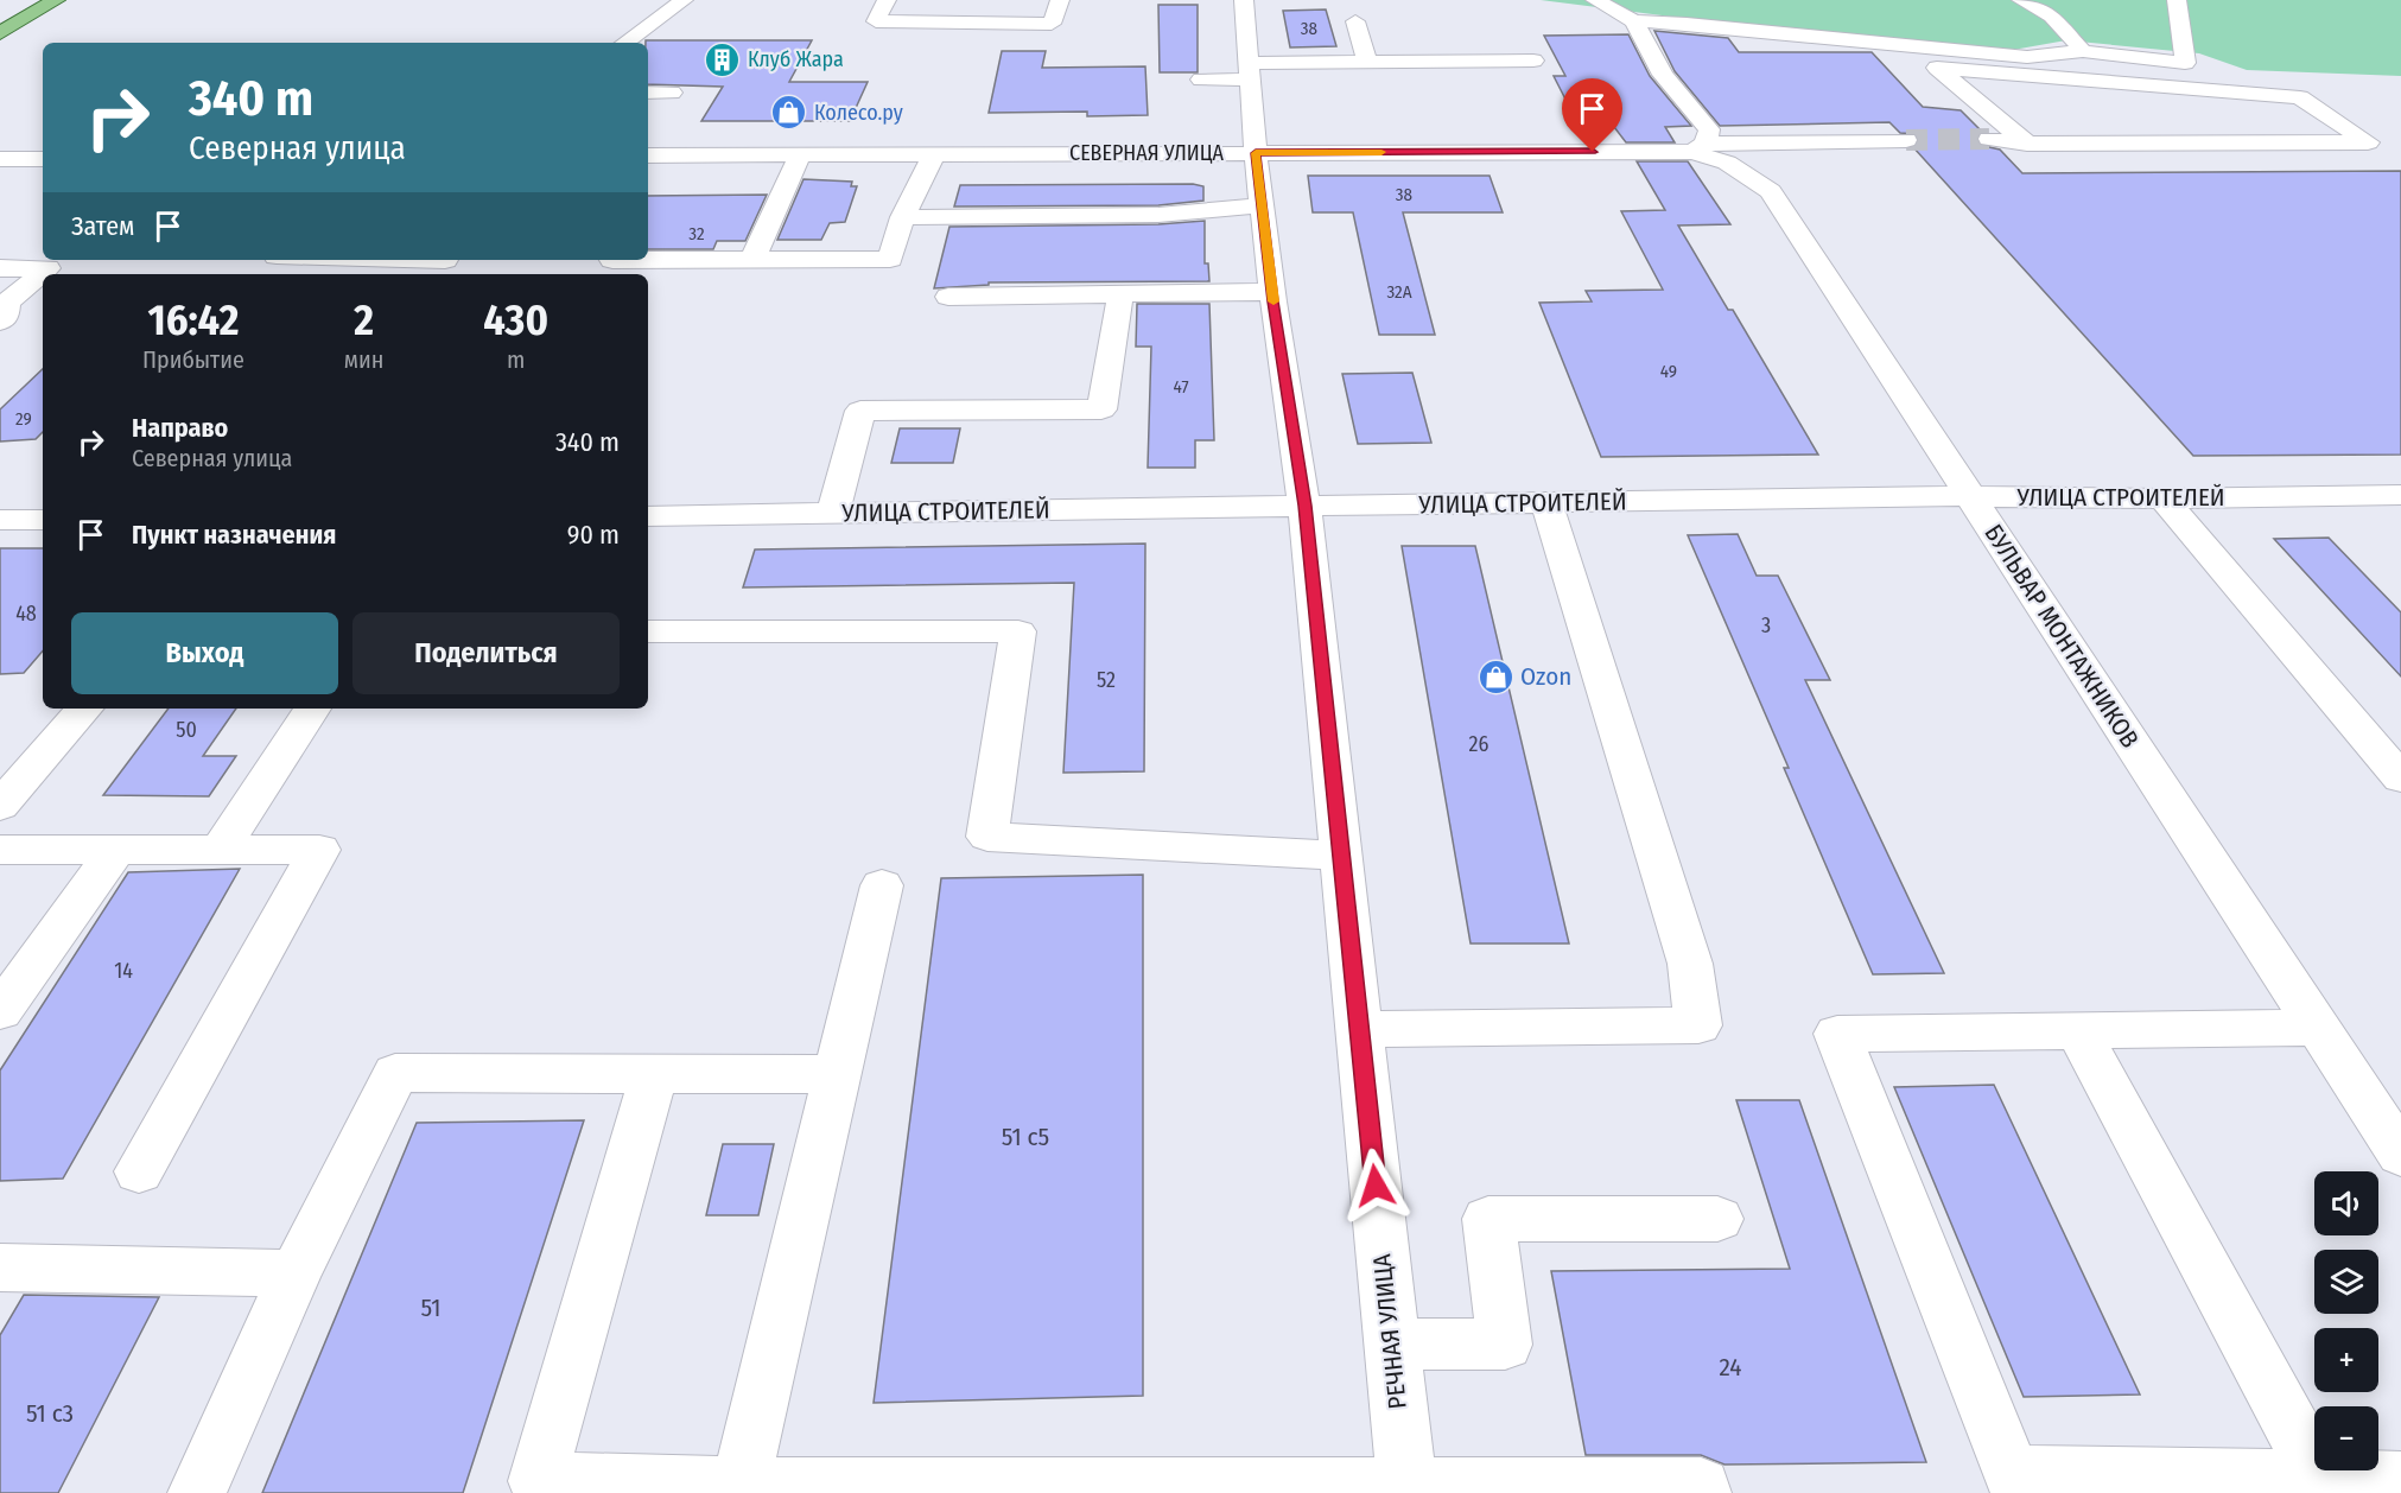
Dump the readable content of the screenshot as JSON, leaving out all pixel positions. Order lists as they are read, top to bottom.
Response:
{
  "streets": {
    "street": [
      "СЕВЕРНАЯ УЛИЦА",
      "УЛИЦА СТРОИТЕЛЕЙ",
      "БУЛЬВАР МОНТАЖНИКОВ",
      "РЕЧНАЯ УЛИЦА"
    ]
  },
  "crossings": [
    ["СЕВЕРНАЯ УЛИЦА", "БУЛЬВАР МОНТАЖНИКОВ"],
    ["СЕВЕРНАЯ УЛИЦА", "РЕЧНАЯ УЛИЦА"],
    ["УЛИЦА СТРОИТЕЛЕЙ", "БУЛЬВАР МОНТАЖНИКОВ"],
    ["УЛИЦА СТРОИТЕЛЕЙ", "РЕЧНАЯ УЛИЦА"]
  ],
  "places": {
    "building": ["Клуб Жара"],
    "shop": ["Колесо.ру", "Ozon"]
  },
  "house_numbers": [
    "38",
    "38",
    "32",
    "32А",
    "49",
    "47",
    "29",
    "48",
    "3",
    "52",
    "50",
    "26",
    "14",
    "51 с5",
    "51",
    "24",
    "51 с3"
  ],
  "page": {
    "turn": ["340 m", "Северная улица"],
    "then": "Затем",
    "eta": [
      "16:42",
      "Прибытие",
      "2",
      "мин",
      "430",
      "m"
    ],
    "list": [
      {
        "name": "Направо",
        "note": "Северная улица",
        "value": "340 m"
      },
      {
        "name": "Пункт назначения",
        "value": "90 m"
      }
    ],
    "buttons": ["Выход", "Поделиться"],
    "map_buttons": ["+", "−"]
  }
}
